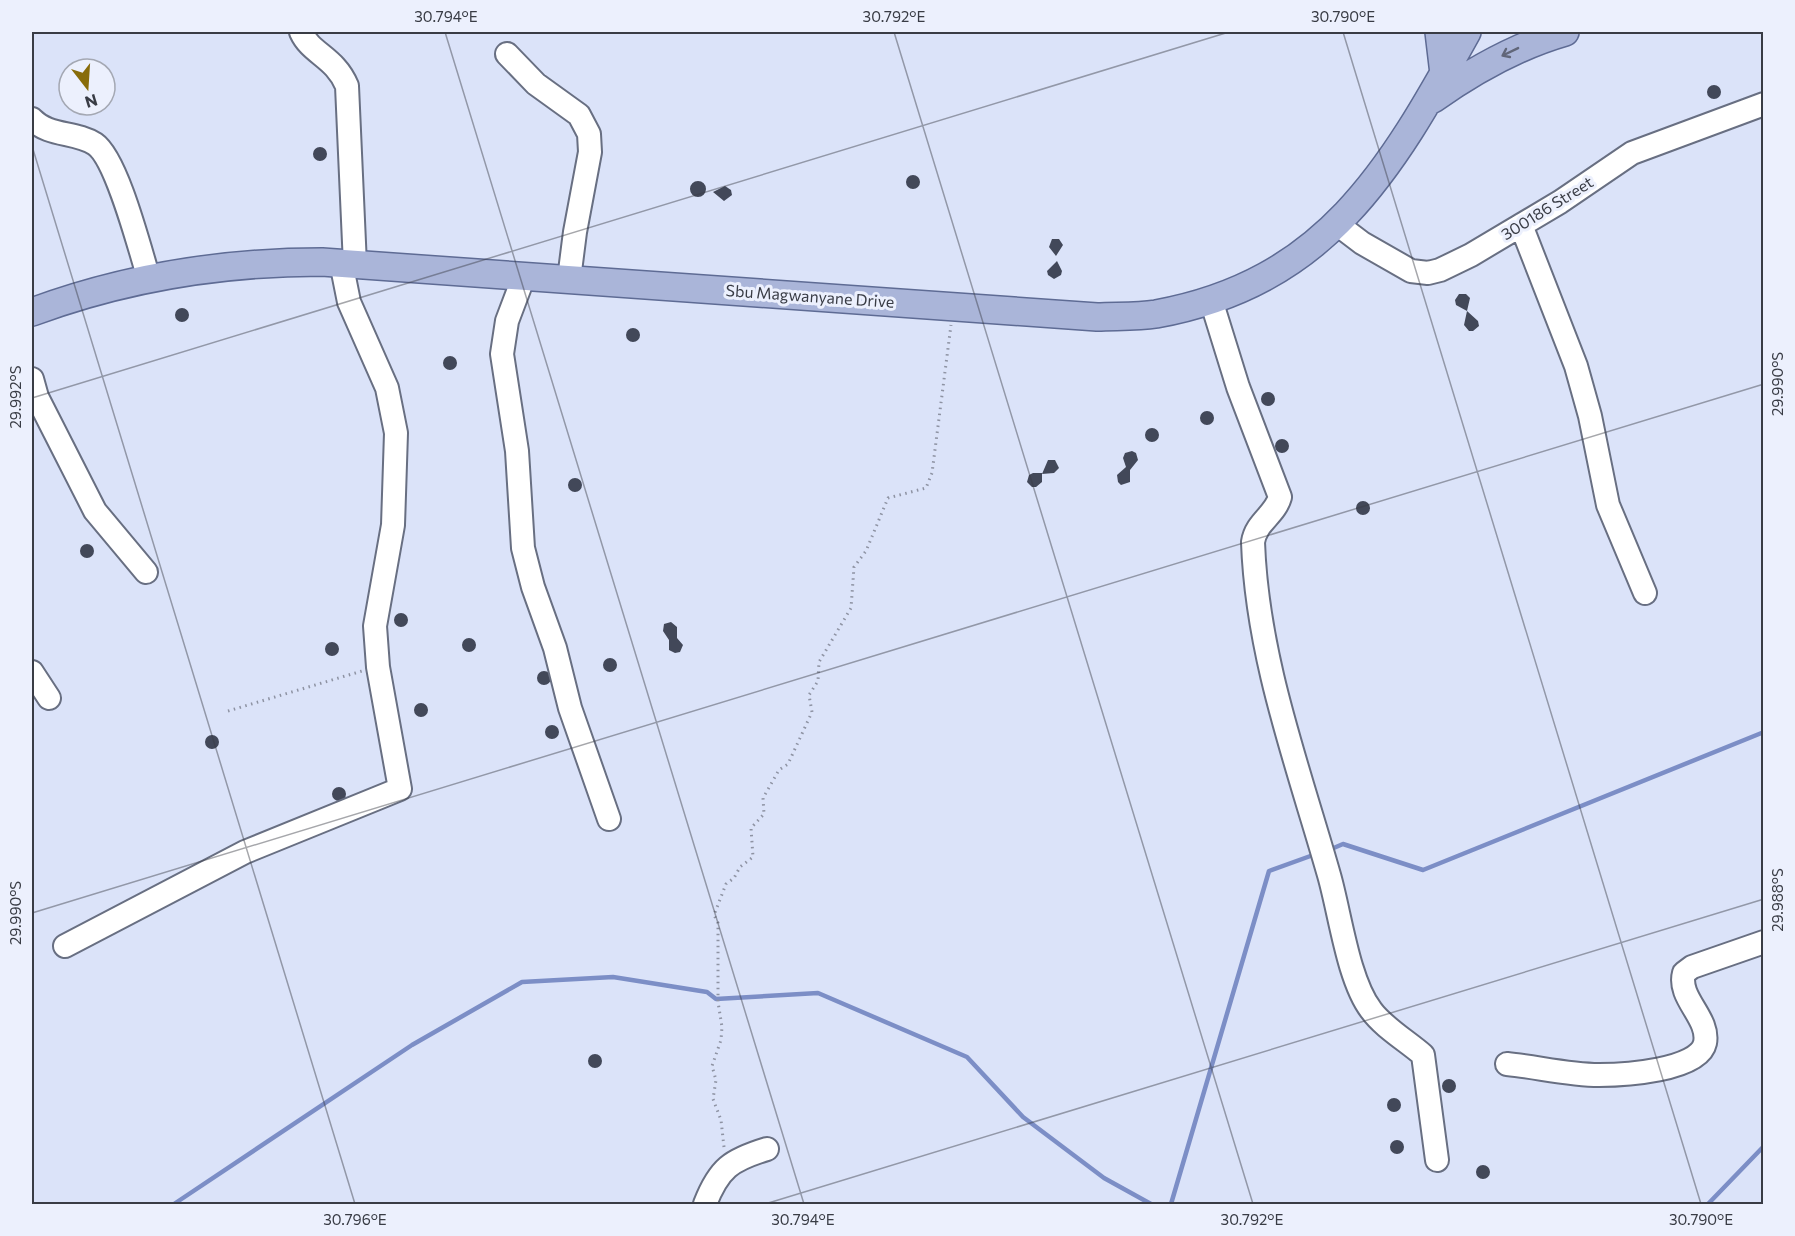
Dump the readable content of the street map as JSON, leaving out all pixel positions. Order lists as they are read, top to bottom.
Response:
{
  "streets": {
    "main road": ["Sbu Magwanyane Drive"],
    "street": ["300186 Street"]
  },
  "crossings": [
    ["300186 Street", "Sbu Magwanyane Drive"]
  ],
  "north": "bottom",
  "coordinates": [
    "30.794°E",
    "30.792°E",
    "30.790°E",
    "29.990°S",
    "29.992°S",
    "29.988°S",
    "30.796°E"
  ]
}
